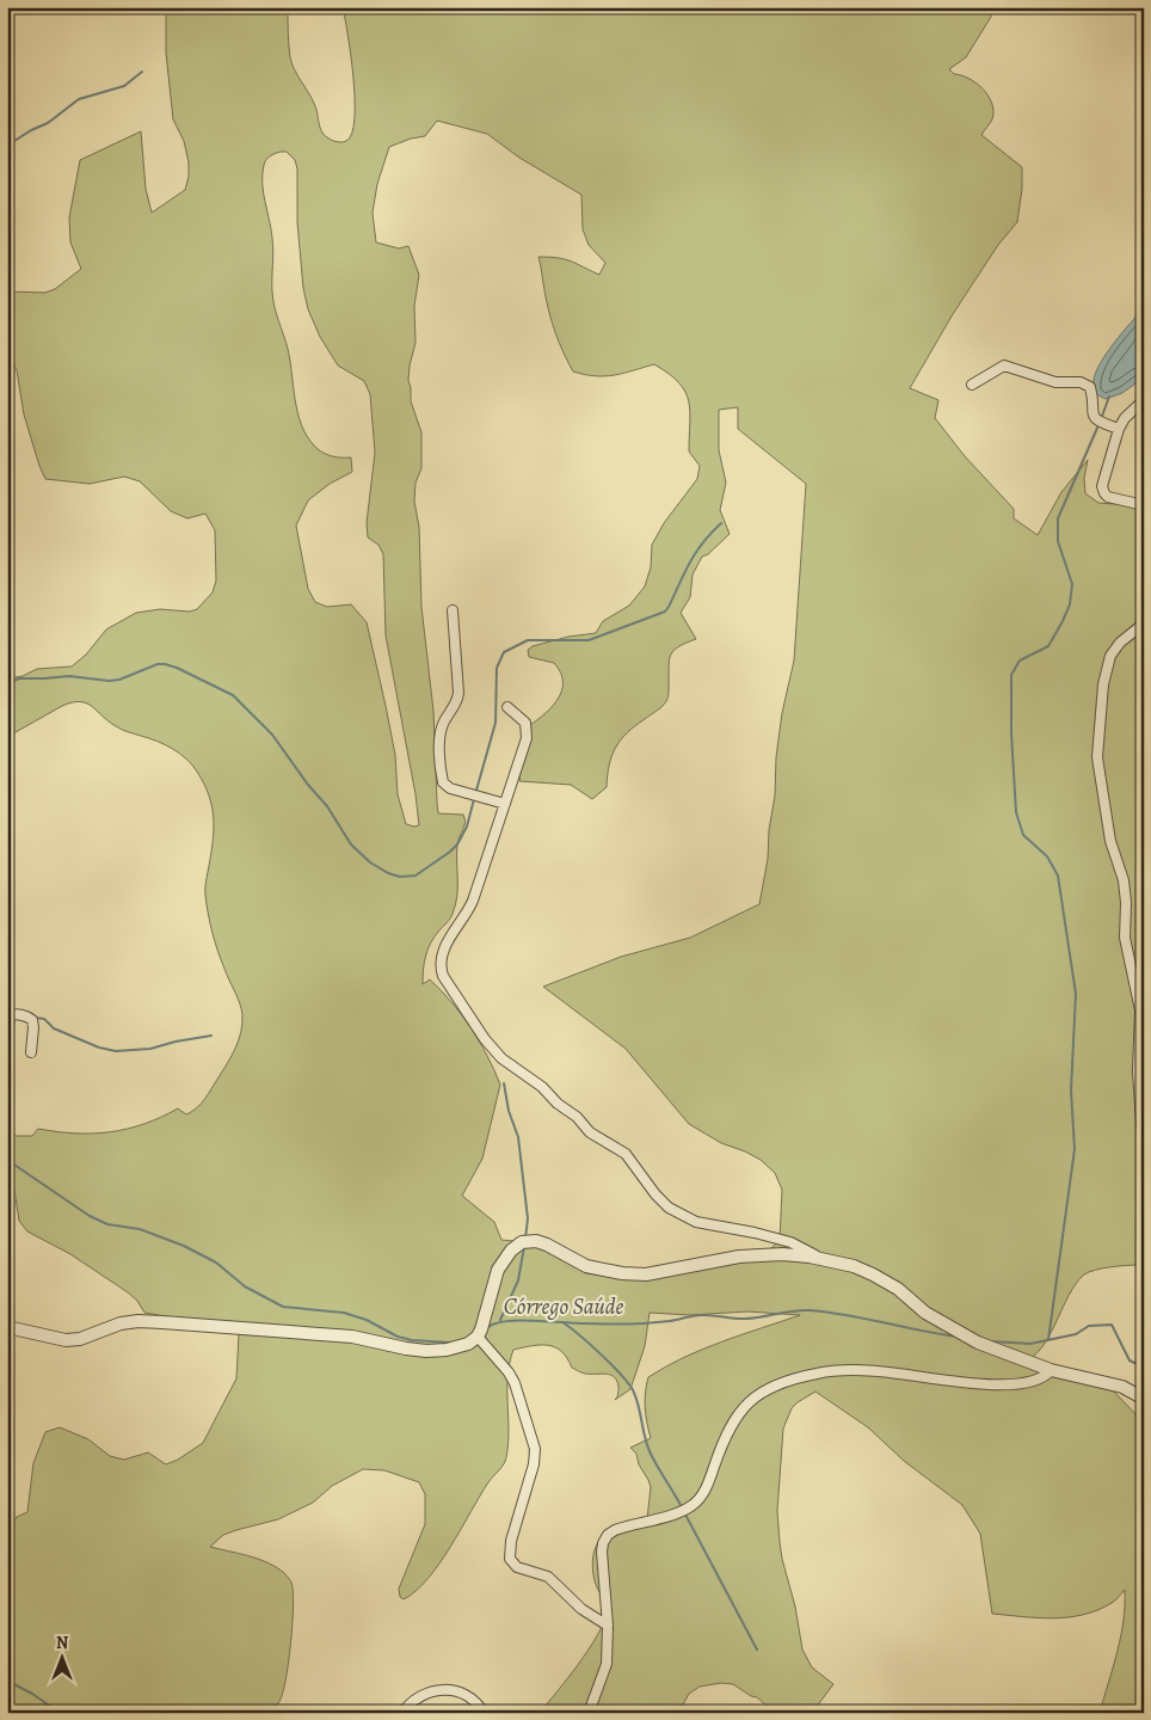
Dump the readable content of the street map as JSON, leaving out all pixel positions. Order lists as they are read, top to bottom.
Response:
{
  "water": ["Córrego Saúde"],
  "north": "top"
}
